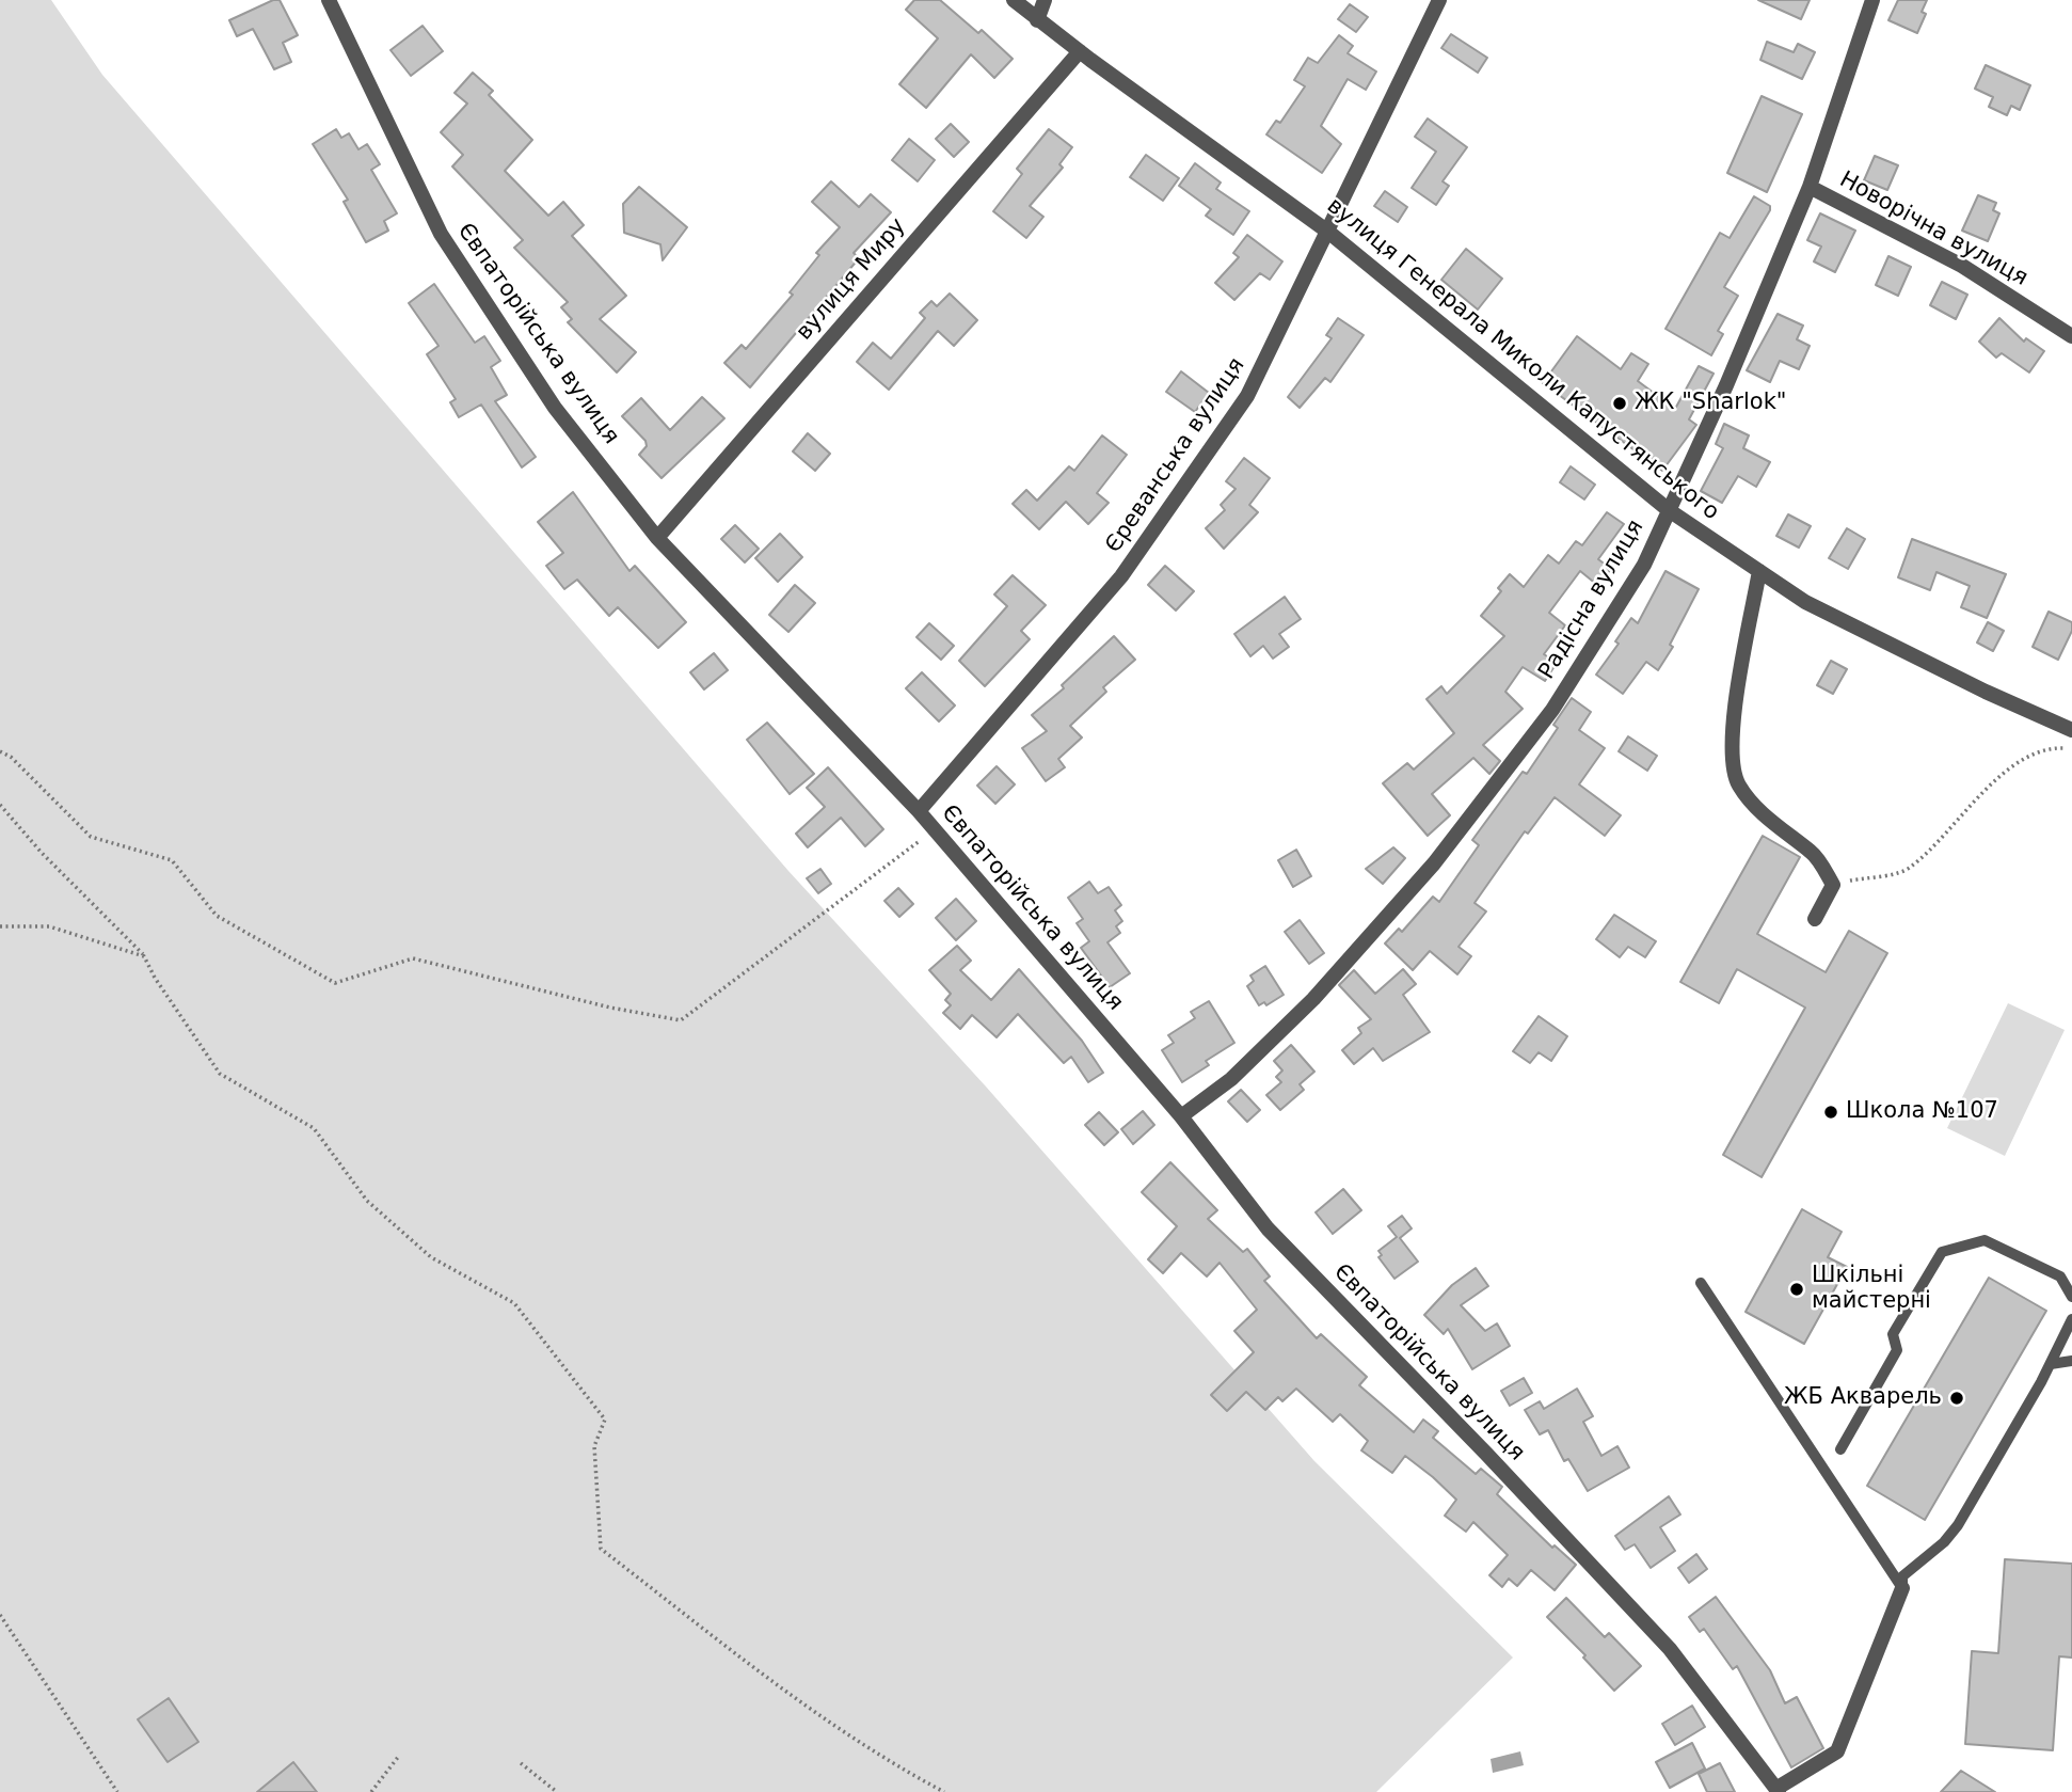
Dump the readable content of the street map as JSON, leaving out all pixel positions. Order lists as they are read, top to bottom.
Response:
{
  "streets": {
    "street": [
      "Новорічна вулиця",
      "вулиця Миру",
      "Євпаторійська вулиця",
      "вулиця Генерала Миколи Капустянського",
      "Єреванська вулиця",
      "Радісна вулиця"
    ]
  },
  "crossings": [
    ["Новорічна вулиця", "Радісна вулиця"],
    ["вулиця Миру", "Євпаторійська вулиця"],
    ["вулиця Миру", "вулиця Генерала Миколи Капустянського"],
    ["Євпаторійська вулиця", "Єреванська вулиця"],
    ["Євпаторійська вулиця", "Радісна вулиця"],
    ["вулиця Генерала Миколи Капустянського", "Єреванська вулиця"],
    ["вулиця Генерала Миколи Капустянського", "Радісна вулиця"]
  ],
  "places": [
    "ЖК \"Sharlok\"",
    "Школа №107",
    "Шкільні майстерні",
    "ЖБ Акварель"
  ]
}
